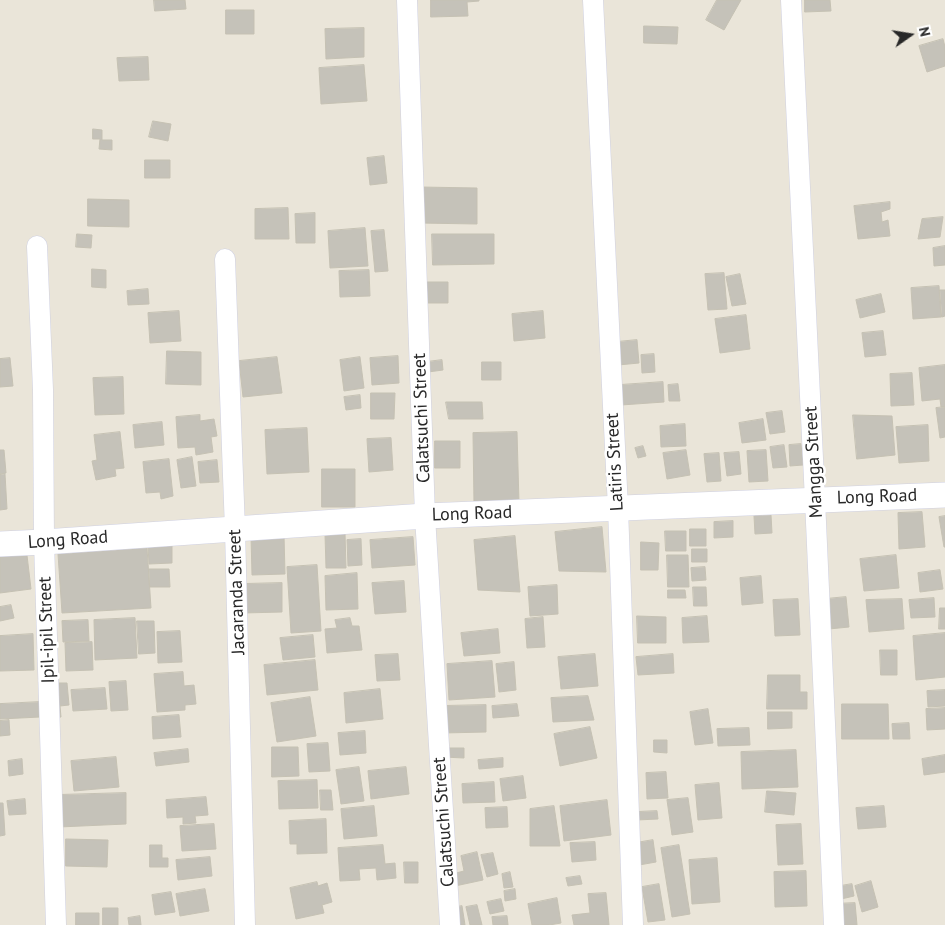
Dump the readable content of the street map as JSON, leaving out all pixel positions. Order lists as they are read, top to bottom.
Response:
{
  "streets": {
    "street": [
      "Calatsuchi Street",
      "Latiris Street",
      "Mangga Street",
      "Long Road",
      "Jacaranda Street",
      "Ipil-ipil Street"
    ]
  },
  "crossings": [
    ["Calatsuchi Street", "Long Road"],
    ["Latiris Street", "Long Road"],
    ["Mangga Street", "Long Road"],
    ["Long Road", "Jacaranda Street"],
    ["Long Road", "Ipil-ipil Street"]
  ],
  "north": "right"
}
